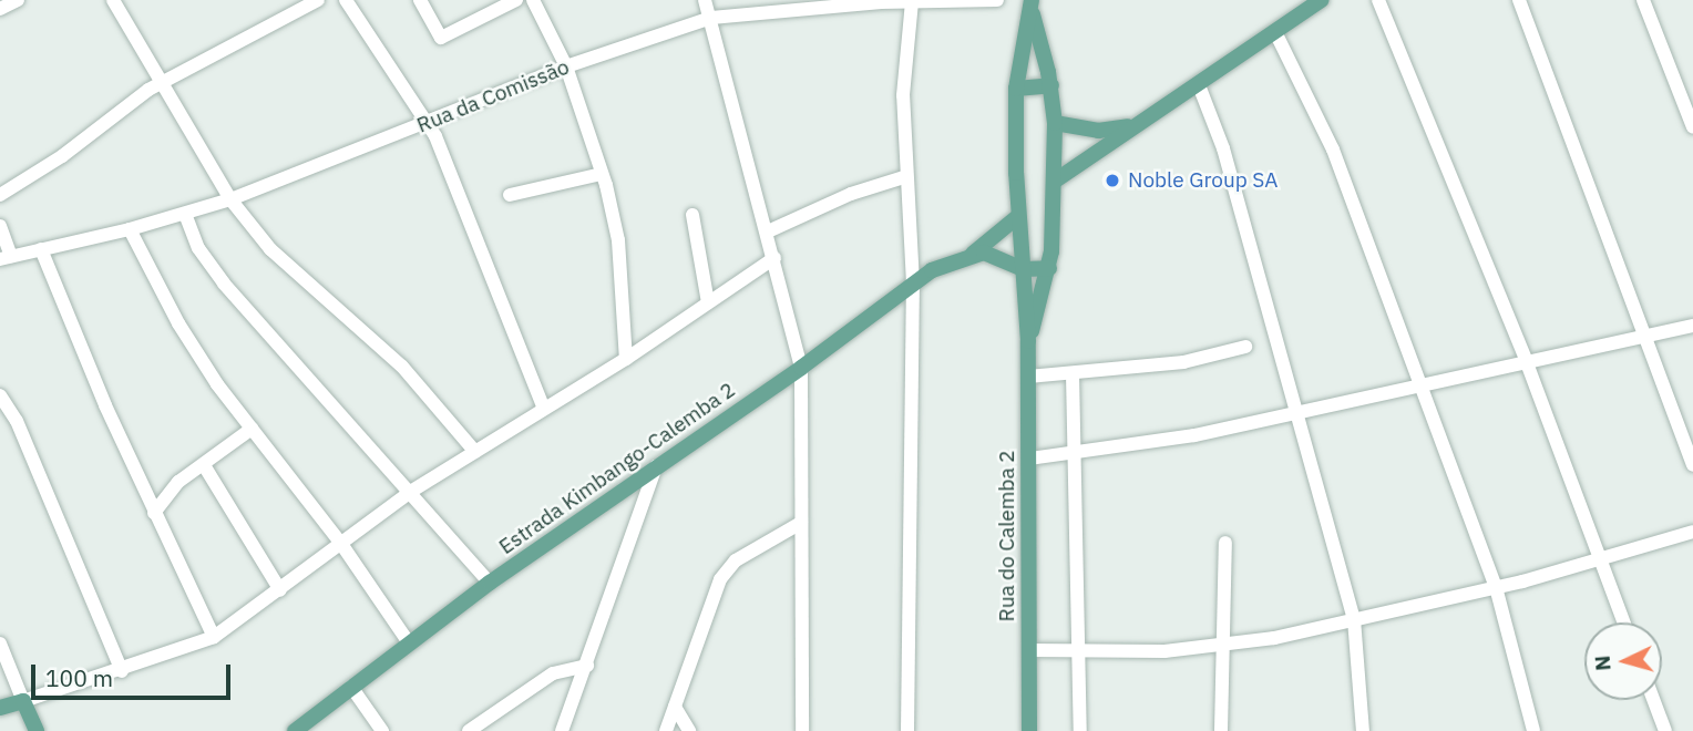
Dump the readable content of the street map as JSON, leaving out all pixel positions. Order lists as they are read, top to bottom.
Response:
{
  "streets": {
    "main road": ["Estrada Kimbango-Calemba 2", "Rua do Calemba 2"],
    "street": ["Rua da Comissão"]
  },
  "crossings": [
    ["Estrada Kimbango-Calemba 2", "Rua do Calemba 2"]
  ],
  "places": ["Noble Group SA"],
  "scale_bar": "100 m",
  "north": "left"
}
